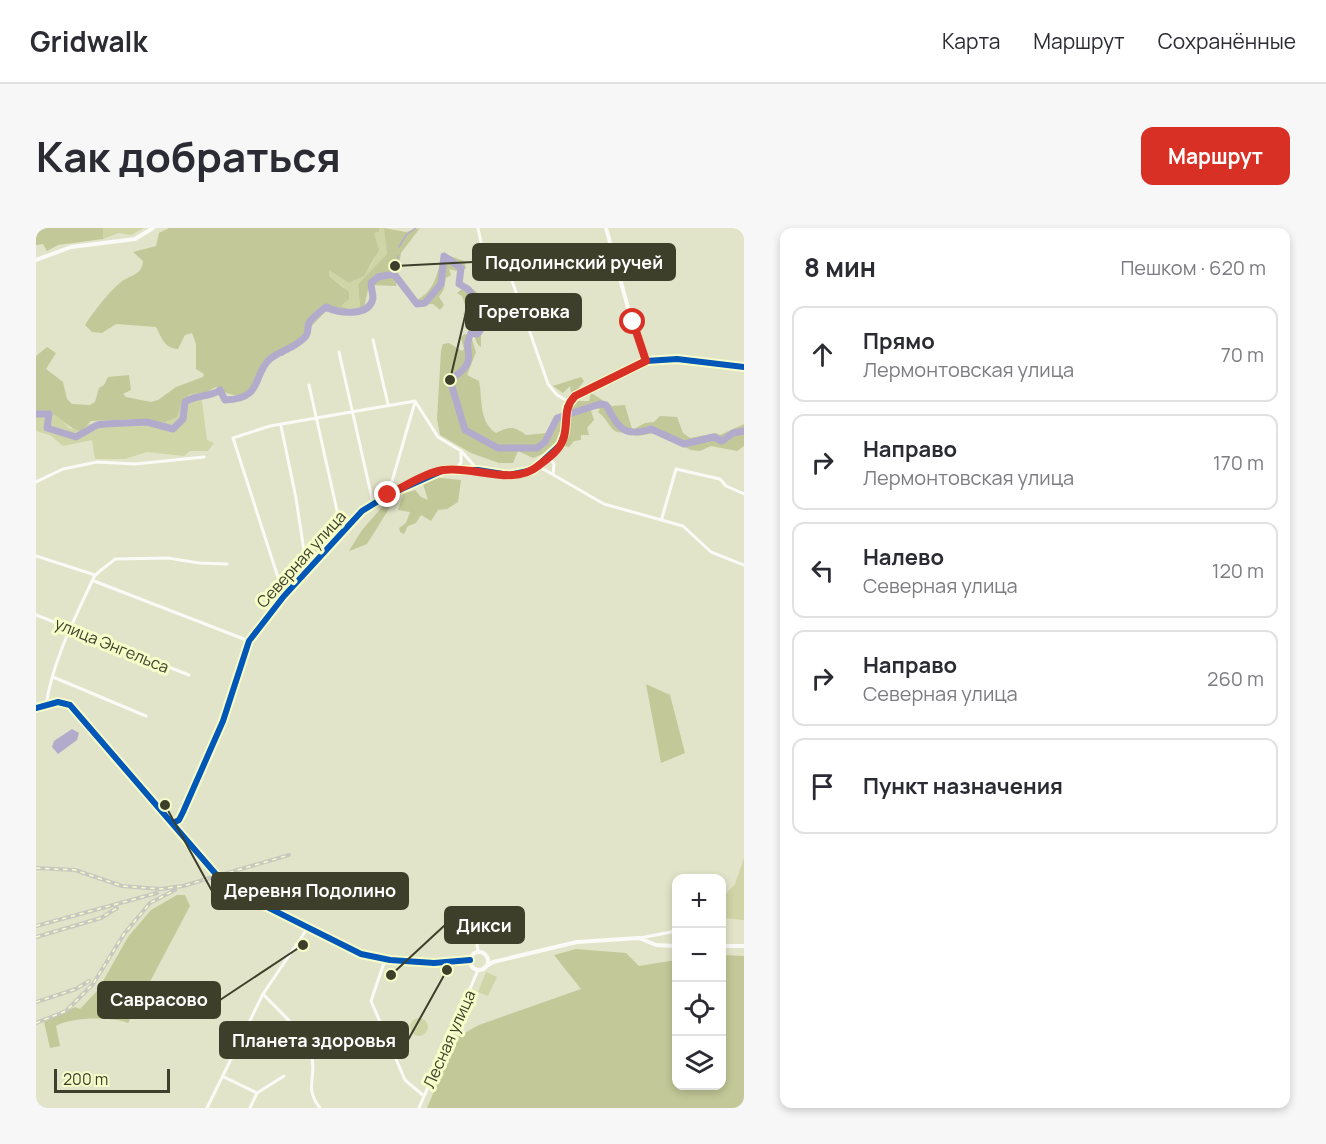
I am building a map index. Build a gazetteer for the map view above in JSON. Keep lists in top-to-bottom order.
{
  "streets": {
    "street": ["Северная улица", "улица Энгельса", "Лесная улица"]
  },
  "places": [
    "Подолинский ручей",
    "Горетовка",
    "Деревня Подолино",
    "Саврасово",
    "Планета здоровья",
    "Дикси"
  ],
  "scale_bar": "200 m",
  "page": {
    "header": "Gridwalk",
    "nav": ["Карта", "Маршрут", "Сохранённые"],
    "title": "Как добраться",
    "buttons": "Маршрут",
    "heading": ["8 мин", "Пешком · 620 m"],
    "list": [
      ["Прямо", "Лермонтовская улица", "70 m"],
      ["Направо", "Лермонтовская улица", "170 m"],
      ["Налево", "Северная улица", "120 m"],
      ["Направо", "Северная улица", "260 m"],
      "Пункт назначения"
    ],
    "map_buttons": ["+", "−"],
    "scale": "200 m"
  }
}
